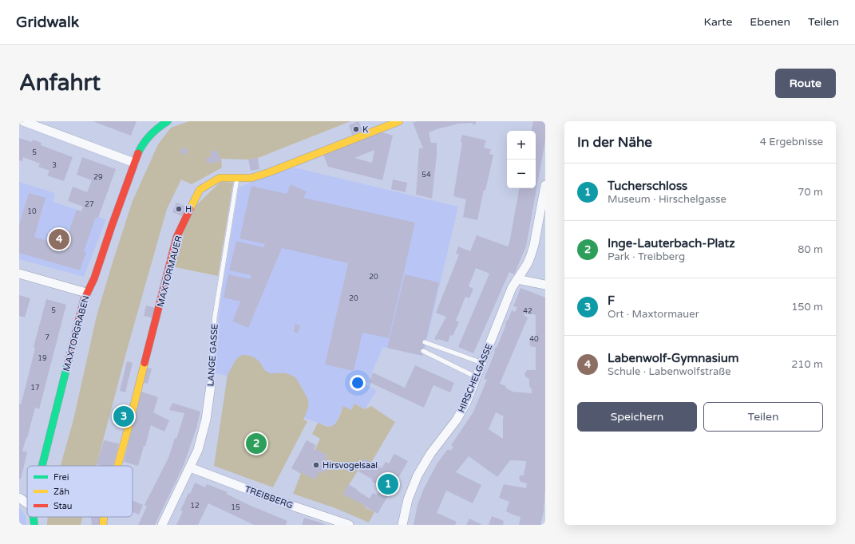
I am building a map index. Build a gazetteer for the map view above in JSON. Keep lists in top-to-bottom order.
{
  "streets": {
    "street": [
      "MAXTORMAUER",
      "MAXTORGRABEN",
      "LANGE GASSE",
      "HIRSCHELGASSE",
      "TREIBBERG"
    ]
  },
  "crossings": [
    ["MAXTORMAUER", "LANGE GASSE"],
    ["LANGE GASSE", "TREIBBERG"]
  ],
  "places": ["K", "H", "Hirsvogelsaal"],
  "house_numbers": [
    "5",
    "3",
    "54",
    "29",
    "27",
    "10",
    "20",
    "20",
    "5",
    "42",
    "7",
    "40",
    "19",
    "17",
    "12",
    "15"
  ],
  "legend": ["Frei", "Zäh", "Stau"],
  "page": {
    "header": "Gridwalk",
    "nav": ["Karte", "Ebenen", "Teilen"],
    "buttons": [
      "Route",
      ["Speichern", "Teilen"]
    ],
    "title": "Anfahrt",
    "heading": ["In der Nähe", "4 Ergebnisse"],
    "map_buttons": ["+", "−"],
    "list": [
      {
        "mark": "1",
        "name": "Tucherschloss",
        "note": "Museum · Hirschelgasse",
        "value": "70 m"
      },
      {
        "mark": "2",
        "name": "Inge-Lauterbach-Platz",
        "note": "Park · Treibberg",
        "value": "80 m"
      },
      {
        "mark": "3",
        "name": "F",
        "note": "Ort · Maxtormauer",
        "value": "150 m"
      },
      {
        "mark": "4",
        "name": "Labenwolf-Gymnasium",
        "note": "Schule · Labenwolfstraße",
        "value": "210 m"
      }
    ],
    "pins": [
      "4",
      "3",
      "2",
      "1"
    ]
  }
}
